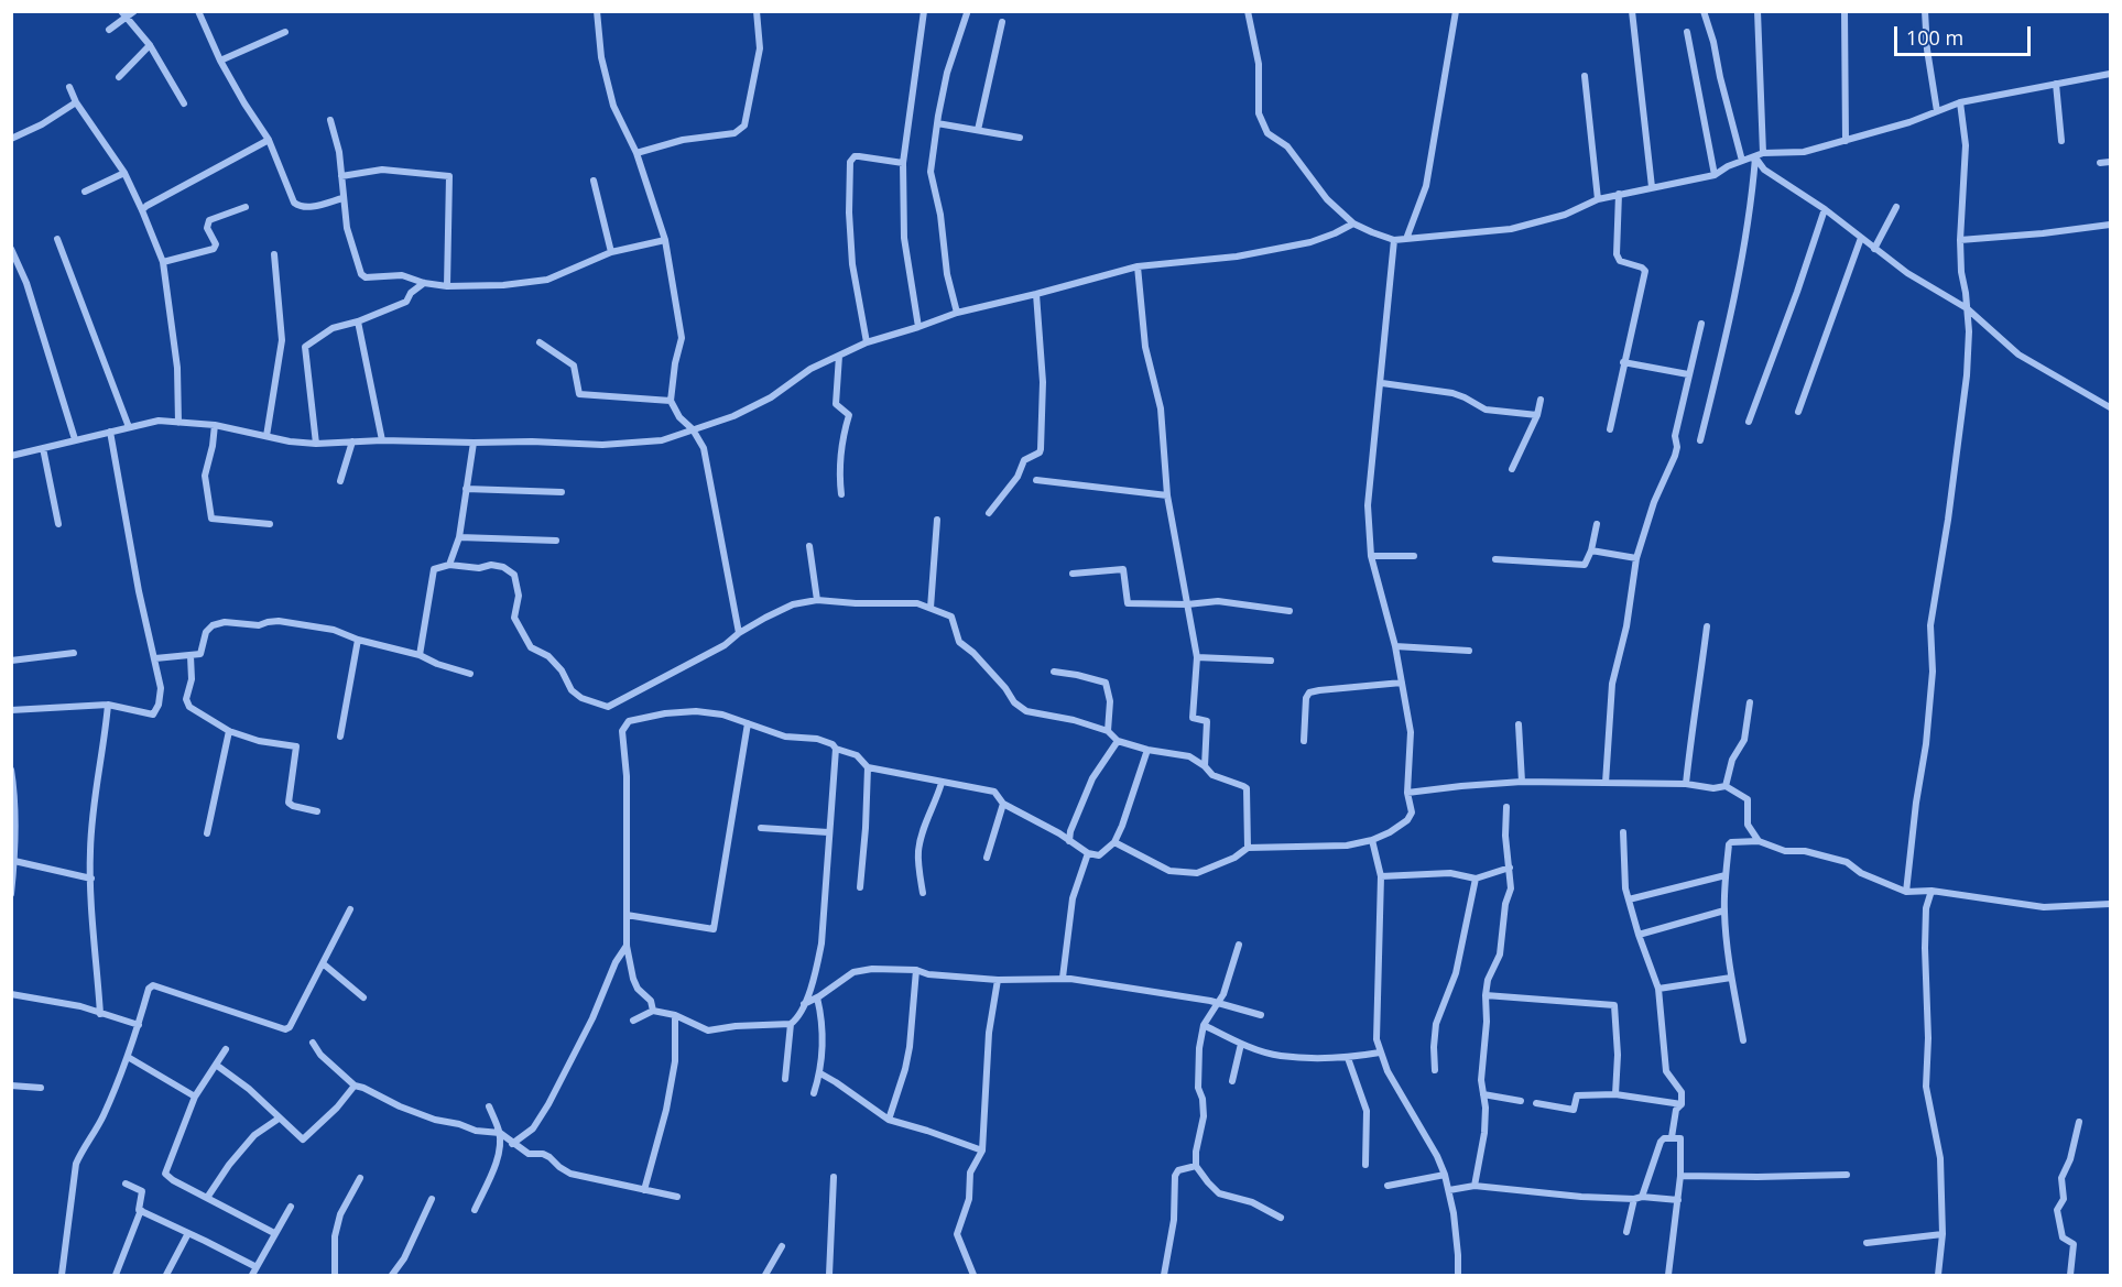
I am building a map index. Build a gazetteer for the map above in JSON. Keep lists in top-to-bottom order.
{
  "scale_bar": "100 m"
}
